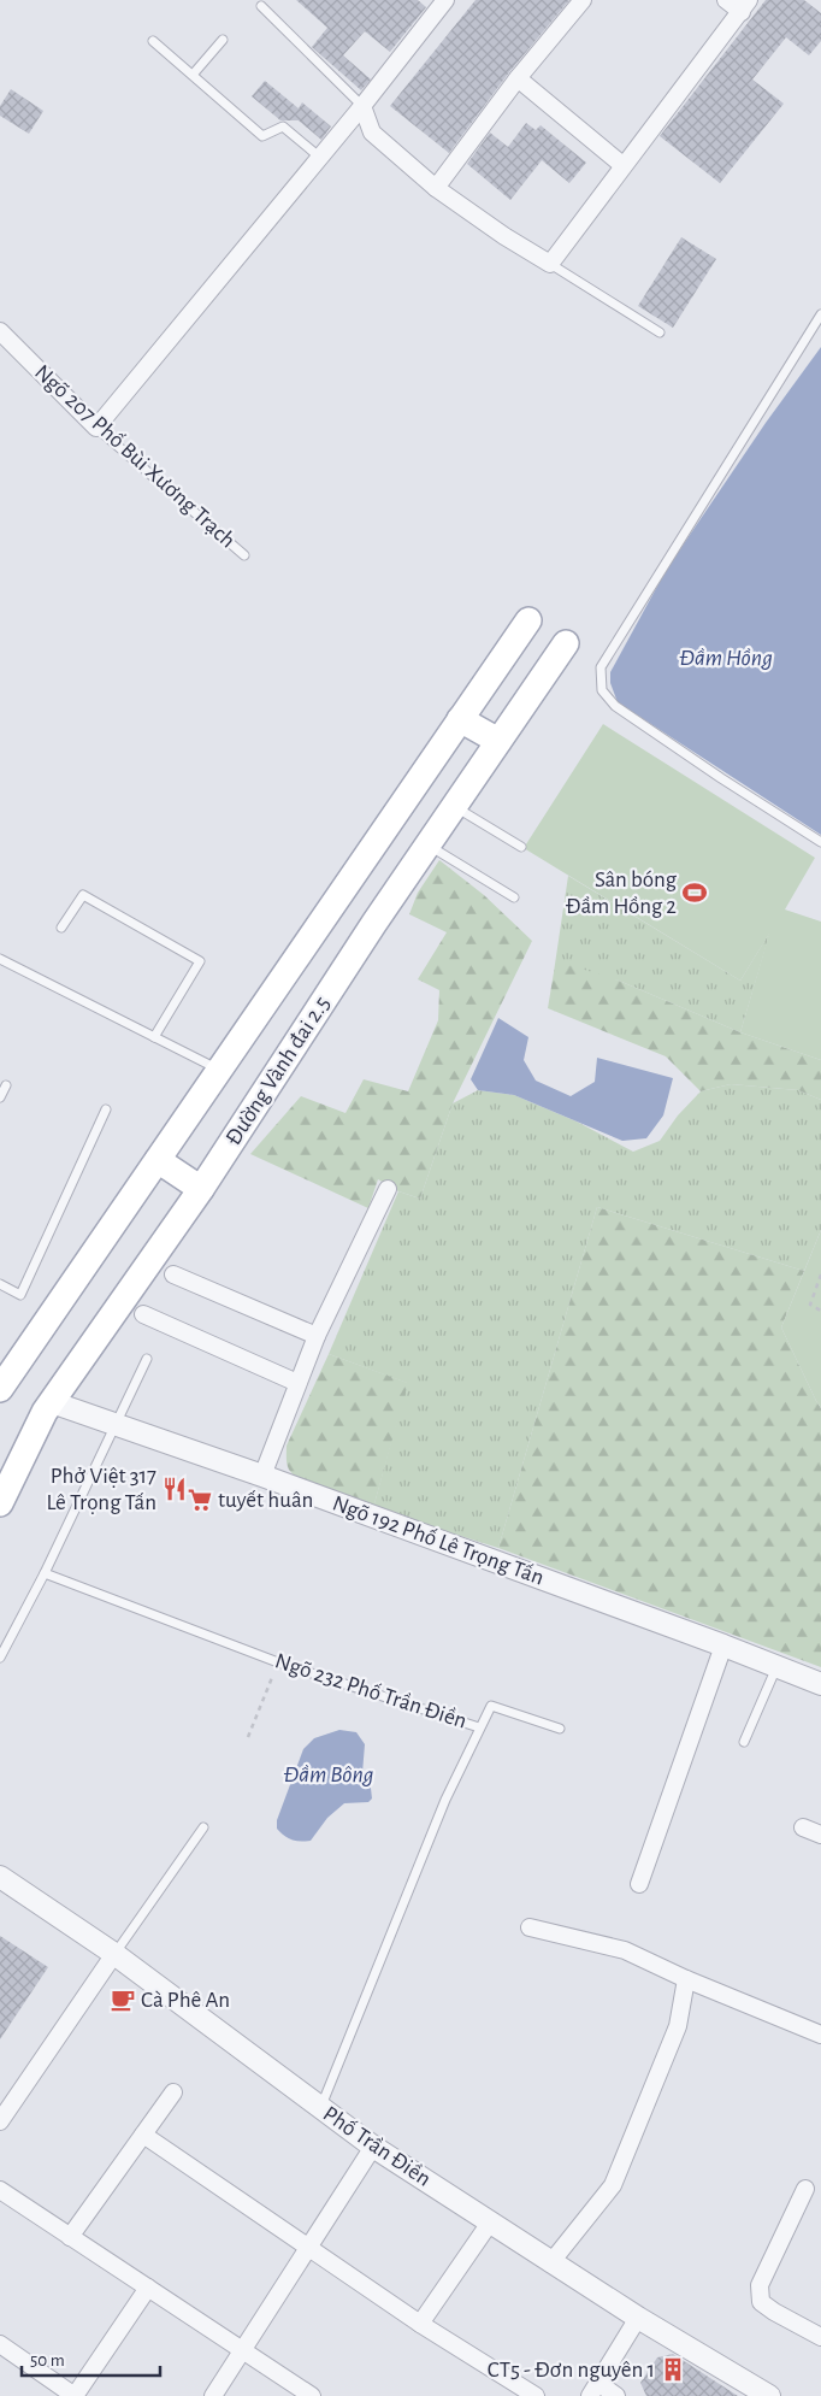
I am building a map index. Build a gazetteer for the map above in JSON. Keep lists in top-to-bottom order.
{
  "streets": {
    "main road": ["Đường Vành đai 2.5"],
    "street": ["Ngõ 207 Phố Bùi Xương Trạch", "Ngõ 192 Phố Lê Trọng Tấn", "Phố Trần Điền"],
    "lane": ["Ngõ 232 Phố Trần Điền"]
  },
  "crossings": [
    ["Đường Vành đai 2.5", "Ngõ 192 Phố Lê Trọng Tấn"],
    ["Ngõ 232 Phố Trần Điền", "Phố Trần Điền"]
  ],
  "water": ["Đầm Hồng", "Đầm Bông"],
  "places": {
    "sports": ["Sân bóng Đầm Hồng 2"],
    "restaurant": ["Phở Việt 317 Lê Trọng Tấn"],
    "supermarket": ["tuyết huân"],
    "cafe": ["Cà Phê An"],
    "building": ["CT5 - Đơn nguyên 1"]
  },
  "scale_bar": "50 m"
}
